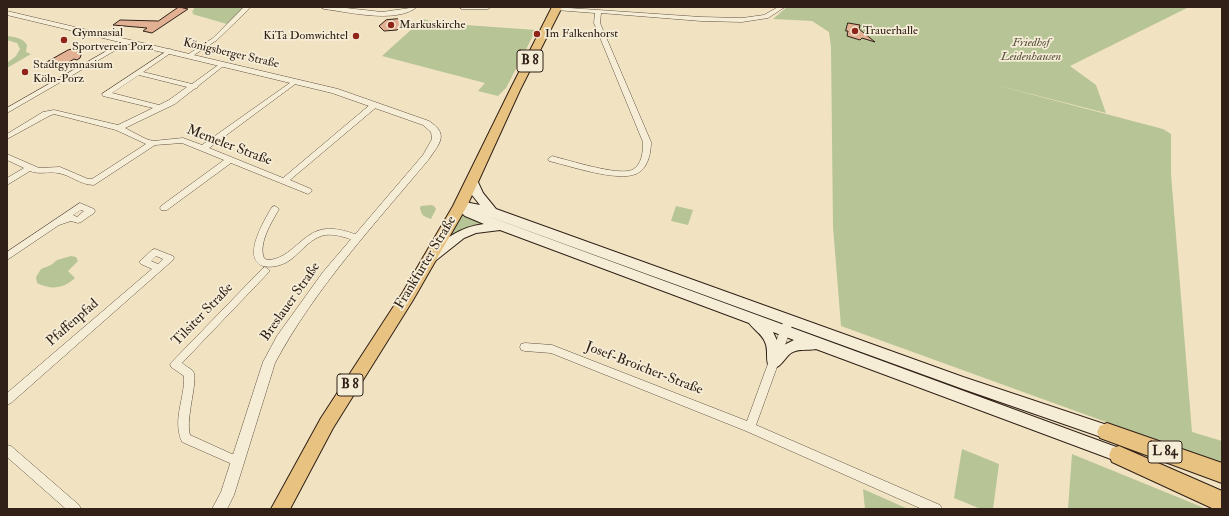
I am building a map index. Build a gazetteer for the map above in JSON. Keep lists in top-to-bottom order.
{
  "streets": {
    "highway": ["L 84"],
    "main road": ["B 8", "Frankfurter Straße"],
    "street": [
      "Königsberger Straße",
      "Memeler Straße",
      "Breslauer Straße",
      "Tilsiter Straße",
      "Pfaffenpfad",
      "Josef-Broicher-Straße"
    ]
  },
  "crossings": [
    ["Königsberger Straße", "Breslauer Straße"],
    ["Frankfurter Straße", "L 84"],
    ["Breslauer Straße", "Tilsiter Straße"]
  ],
  "parks": ["Friedhof Leidenhausen"],
  "places": [
    "Markuskirche",
    "Trauerhalle",
    "Im Falkenhorst",
    "KiTa Domwichtel",
    "Gymnasial Sportverein Porz",
    "Stadtgymnasium Köln-Porz"
  ]
}
